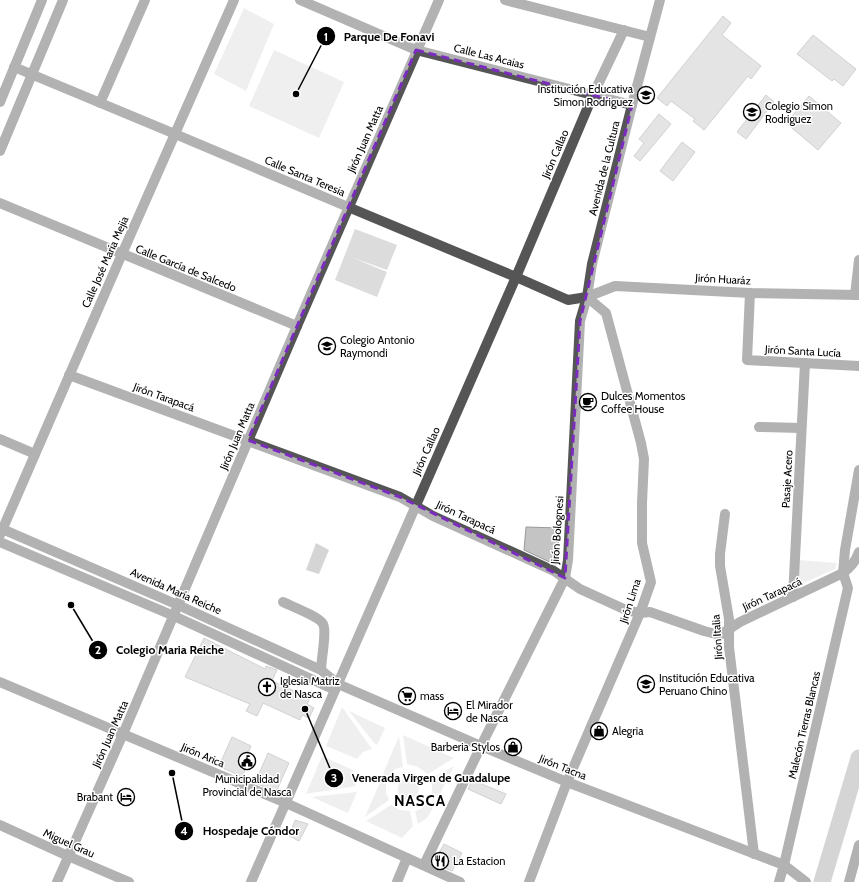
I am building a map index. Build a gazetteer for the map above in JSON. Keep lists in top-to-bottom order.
{
  "streets": {
    "street": [
      "Calle Las Acaias",
      "Jirón Juan Matta",
      "Jirón Callao",
      "Avenida de la Cultura",
      "Calle Santa Teresia",
      "Calle José María Mejia",
      "Calle García de Salcedo",
      "Jirón Huaráz",
      "Jirón Santa Lucía",
      "Jirón Tarapacá",
      "Pasaje Acero",
      "Jirón Bolognesi",
      "Avenida María Reiche",
      "Jirón Lima",
      "Jirón Italia",
      "Malecón Tierras Blancas",
      "Jirón Arica",
      "Jirón Tacna",
      "Miguel Grau"
    ]
  },
  "crossings": [
    ["Calle Las Acaias", "Jirón Juan Matta"],
    ["Calle Las Acaias", "Jirón Callao"],
    ["Calle Las Acaias", "Avenida de la Cultura"],
    ["Jirón Juan Matta", "Calle Santa Teresia"],
    ["Jirón Juan Matta", "Calle García de Salcedo"],
    ["Jirón Juan Matta", "Jirón Tarapacá"],
    ["Jirón Juan Matta", "Avenida María Reiche"],
    ["Jirón Juan Matta", "Jirón Arica"],
    ["Jirón Juan Matta", "Miguel Grau"],
    ["Jirón Callao", "Calle Santa Teresia"],
    ["Jirón Callao", "Jirón Tarapacá"],
    ["Jirón Callao", "Avenida María Reiche"],
    ["Jirón Callao", "Jirón Arica"],
    ["Jirón Callao", "Jirón Tacna"],
    ["Avenida de la Cultura", "Calle Santa Teresia"],
    ["Avenida de la Cultura", "Jirón Huaráz"],
    ["Avenida de la Cultura", "Jirón Bolognesi"],
    ["Avenida de la Cultura", "Jirón Lima"],
    ["Calle Santa Teresia", "Calle José María Mejia"],
    ["Calle Santa Teresia", "Jirón Huaráz"],
    ["Calle Santa Teresia", "Jirón Bolognesi"],
    ["Calle Santa Teresia", "Jirón Lima"],
    ["Calle José María Mejia", "Calle García de Salcedo"],
    ["Calle José María Mejia", "Jirón Tarapacá"],
    ["Calle José María Mejia", "Avenida María Reiche"],
    ["Jirón Huaráz", "Jirón Santa Lucía"],
    ["Jirón Huaráz", "Jirón Bolognesi"],
    ["Jirón Huaráz", "Jirón Lima"],
    ["Jirón Santa Lucía", "Pasaje Acero"],
    ["Jirón Tarapacá", "Pasaje Acero"],
    ["Jirón Tarapacá", "Jirón Bolognesi"],
    ["Jirón Tarapacá", "Jirón Lima"],
    ["Jirón Tarapacá", "Jirón Italia"],
    ["Jirón Tarapacá", "Malecón Tierras Blancas"],
    ["Jirón Bolognesi", "Jirón Lima"],
    ["Jirón Bolognesi", "Jirón Arica"],
    ["Jirón Bolognesi", "Jirón Tacna"],
    ["Avenida María Reiche", "Jirón Tacna"],
    ["Jirón Lima", "Jirón Tacna"],
    ["Jirón Italia", "Jirón Tacna"],
    ["Malecón Tierras Blancas", "Jirón Tacna"]
  ],
  "districts": ["NASCA"],
  "places": {
    "other": [
      "Parque De Fonavi",
      "Colegio Maria Reiche",
      "Venerada Virgen de Guadalupe",
      "Hospedaje Cóndor"
    ],
    "school or university": [
      "Institución Educativa Simon Rodriguez",
      "Colegio Simon Rodriguez",
      "Colegio Antonio Raymondi",
      "Institución Educativa Peruano Chino"
    ],
    "cafe": ["Dulces Momentos Coffee House"],
    "church": ["Iglesia Matriz de Nasca"],
    "supermarket": ["mass"],
    "hotel": ["El Mirador de Nasca", "Brabant"],
    "shop": ["Alegria", "Barberia Stylos"],
    "public building": ["Municipalidad Provincial de Nasca"],
    "restaurant": ["La Estacion"]
  }
}
